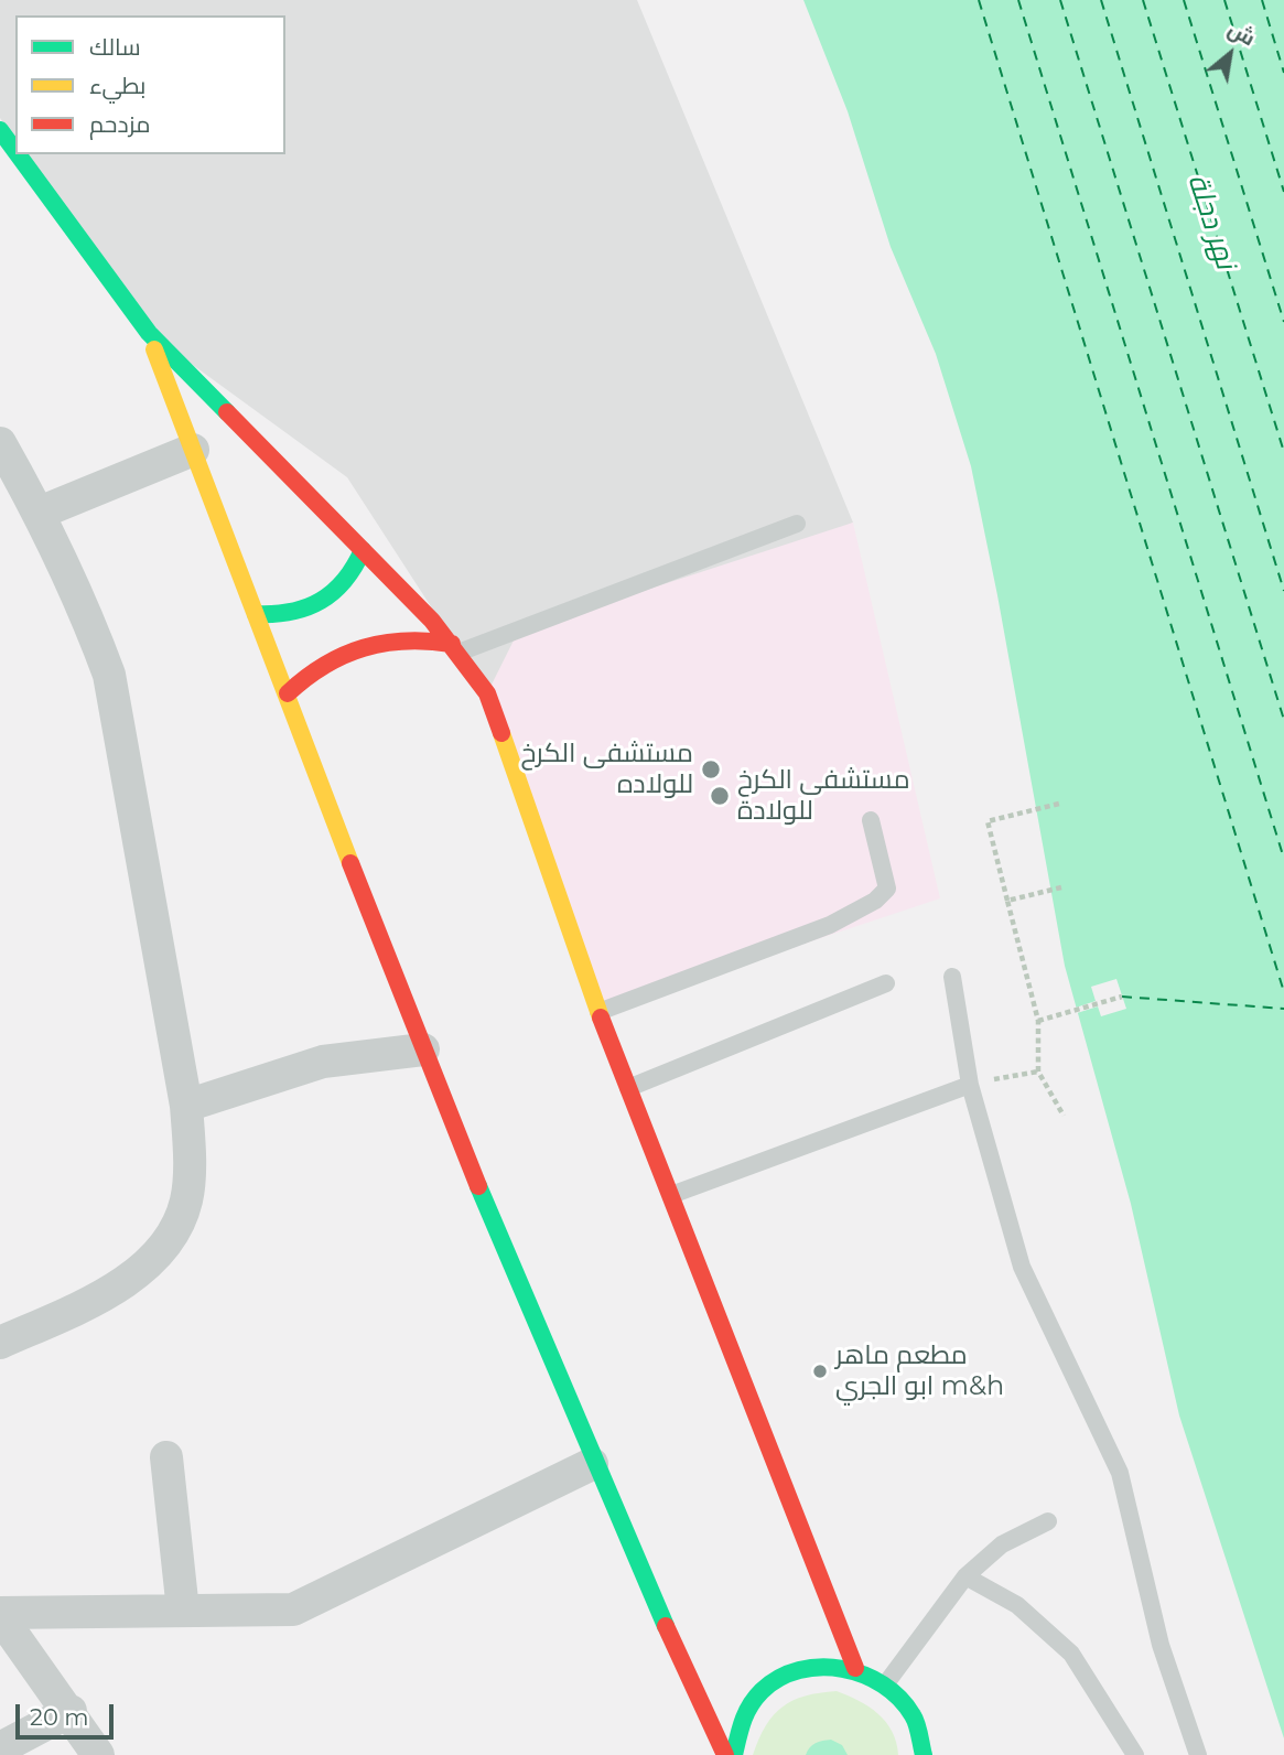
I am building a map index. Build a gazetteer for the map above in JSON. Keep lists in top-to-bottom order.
{
  "water": ["نهر دجلة"],
  "places": ["مستشفى الكرخ للولاده", "مستشفى الكرخ للولادة", "مطعم ماهر ابو الجري m&h"],
  "legend": ["سالك", "بطيء", "مزدحم"],
  "scale_bar": "20 m",
  "north": "top right"
}
